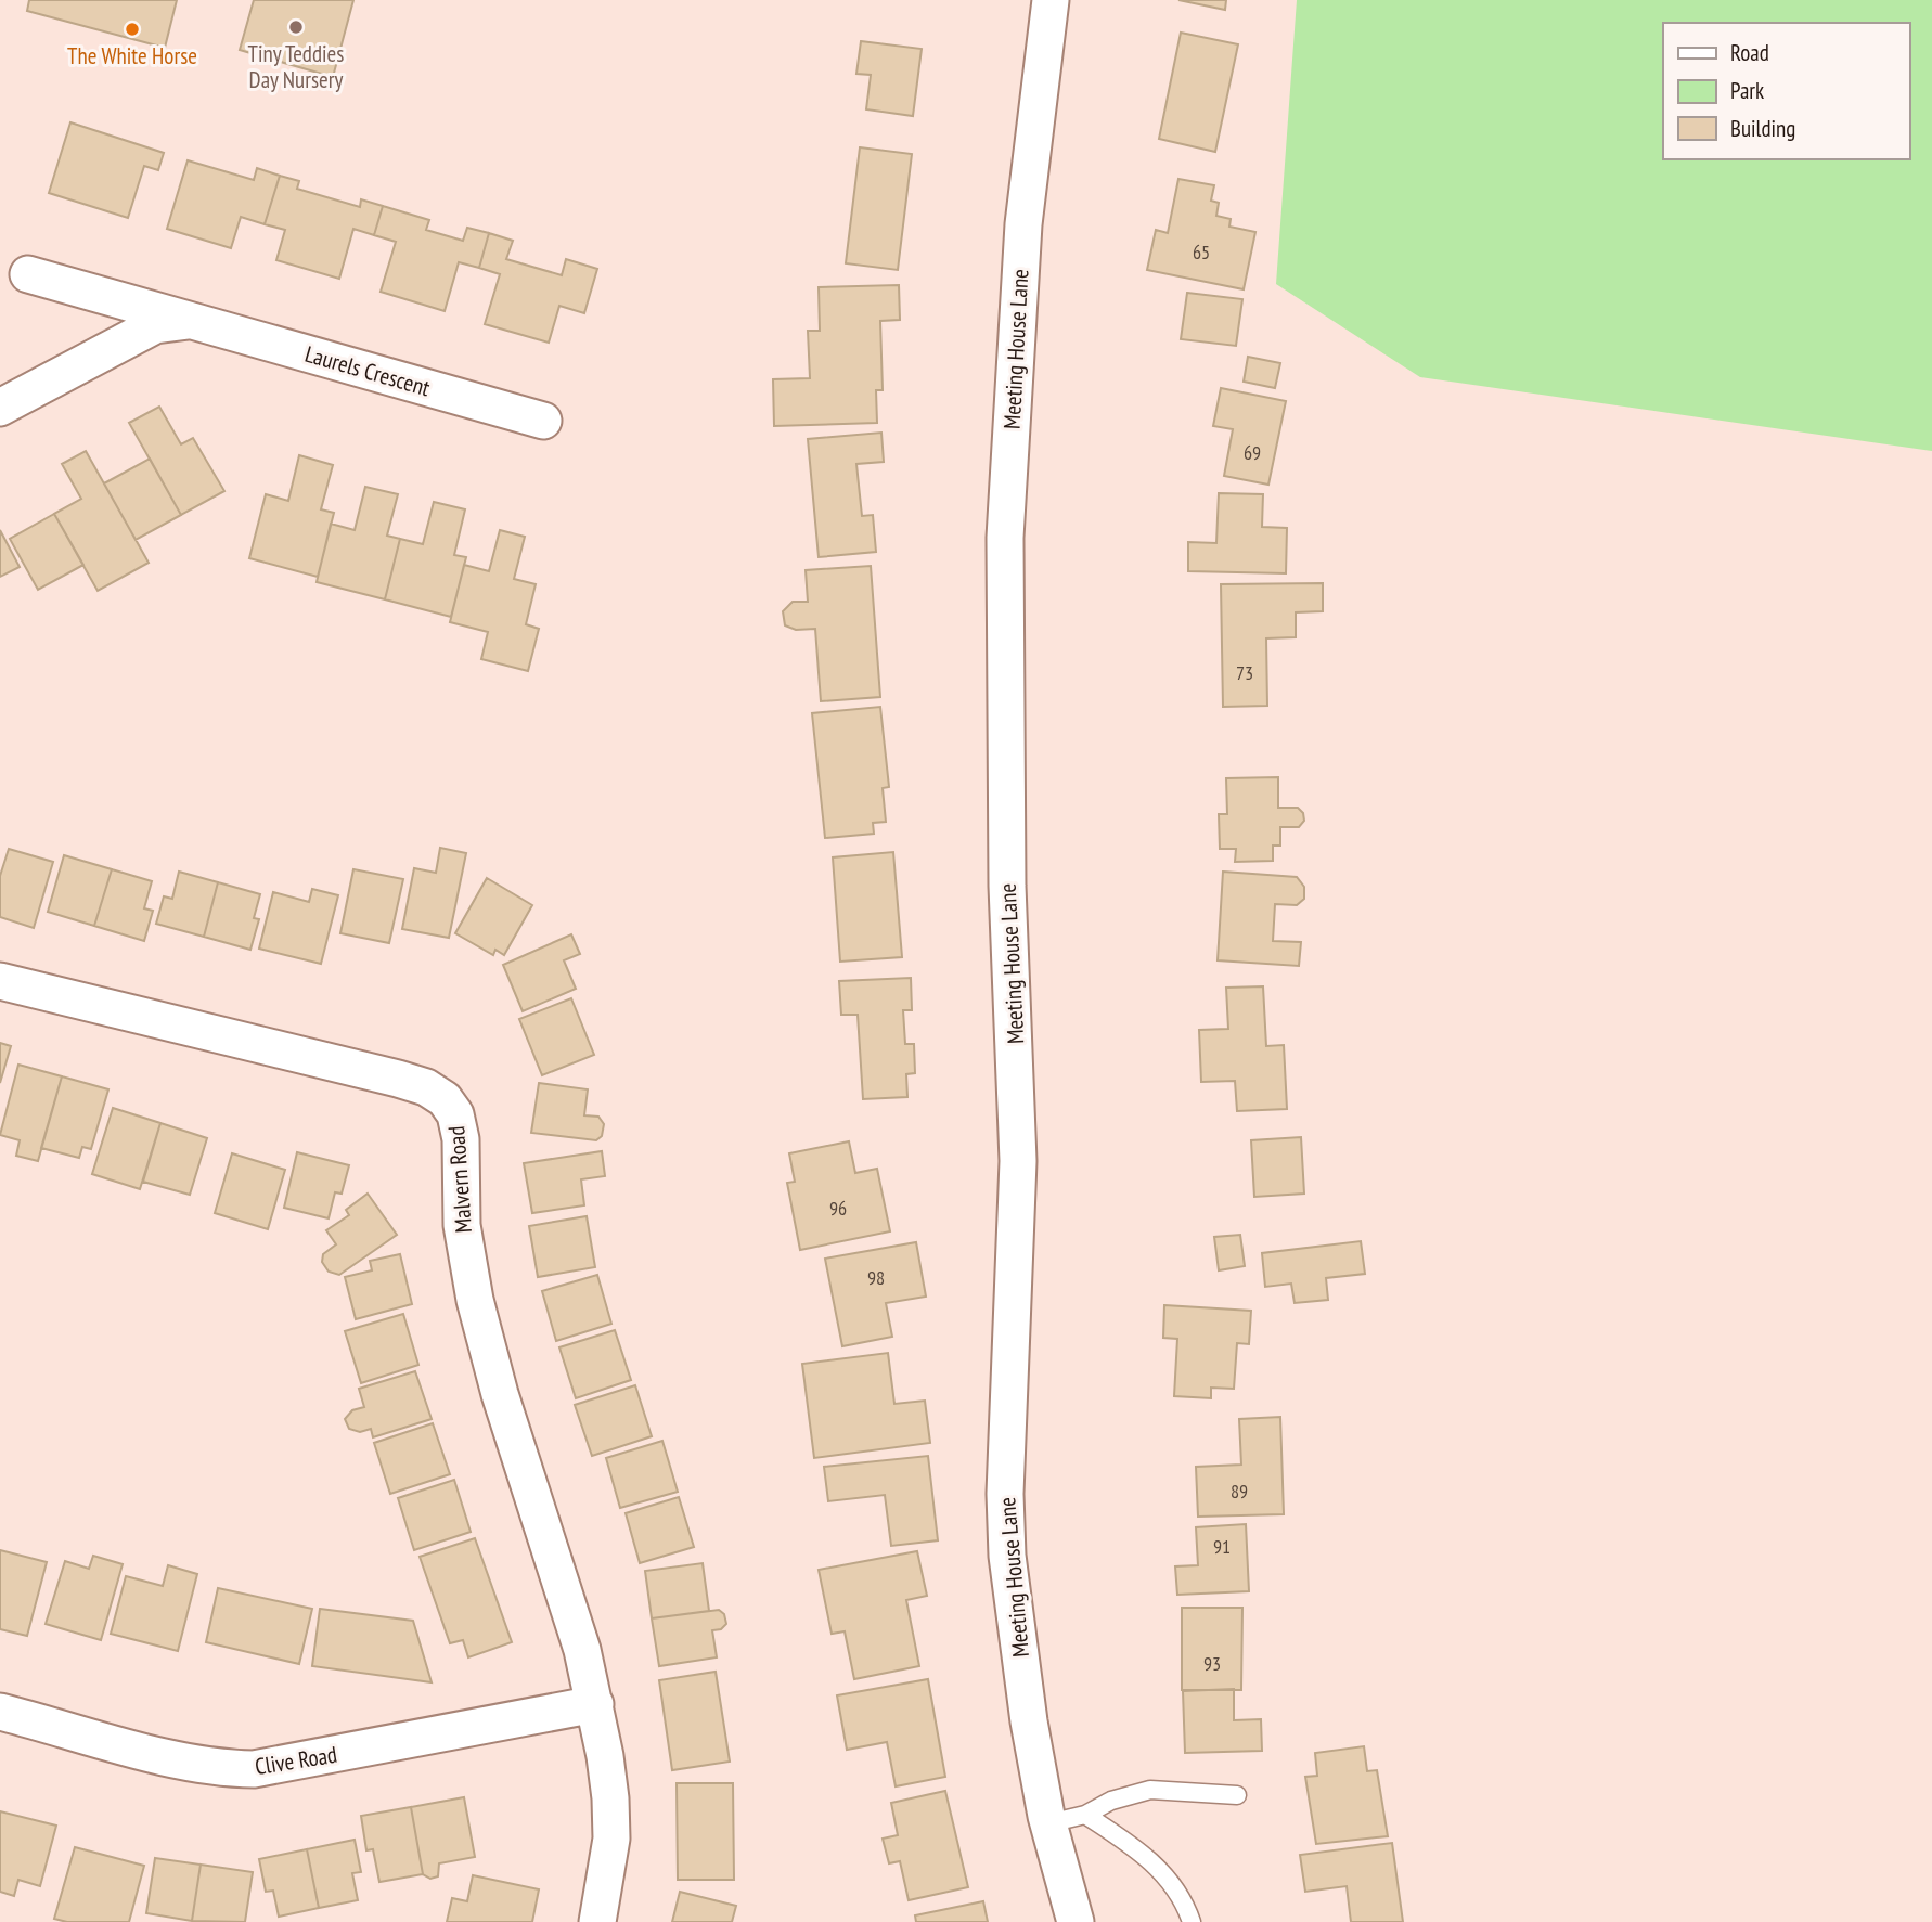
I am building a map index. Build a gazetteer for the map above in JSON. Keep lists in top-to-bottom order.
{
  "streets": {
    "street": [
      "Meeting House Lane",
      "Laurels Crescent",
      "Malvern Road",
      "Clive Road"
    ]
  },
  "crossings": [
    ["Malvern Road", "Clive Road"]
  ],
  "places": ["Tiny Teddies Day Nursery", "The White Horse"],
  "house_numbers": [
    "65",
    "69",
    "73",
    "96",
    "98",
    "89",
    "91",
    "93"
  ],
  "legend": ["Road", "Park", "Building"]
}
